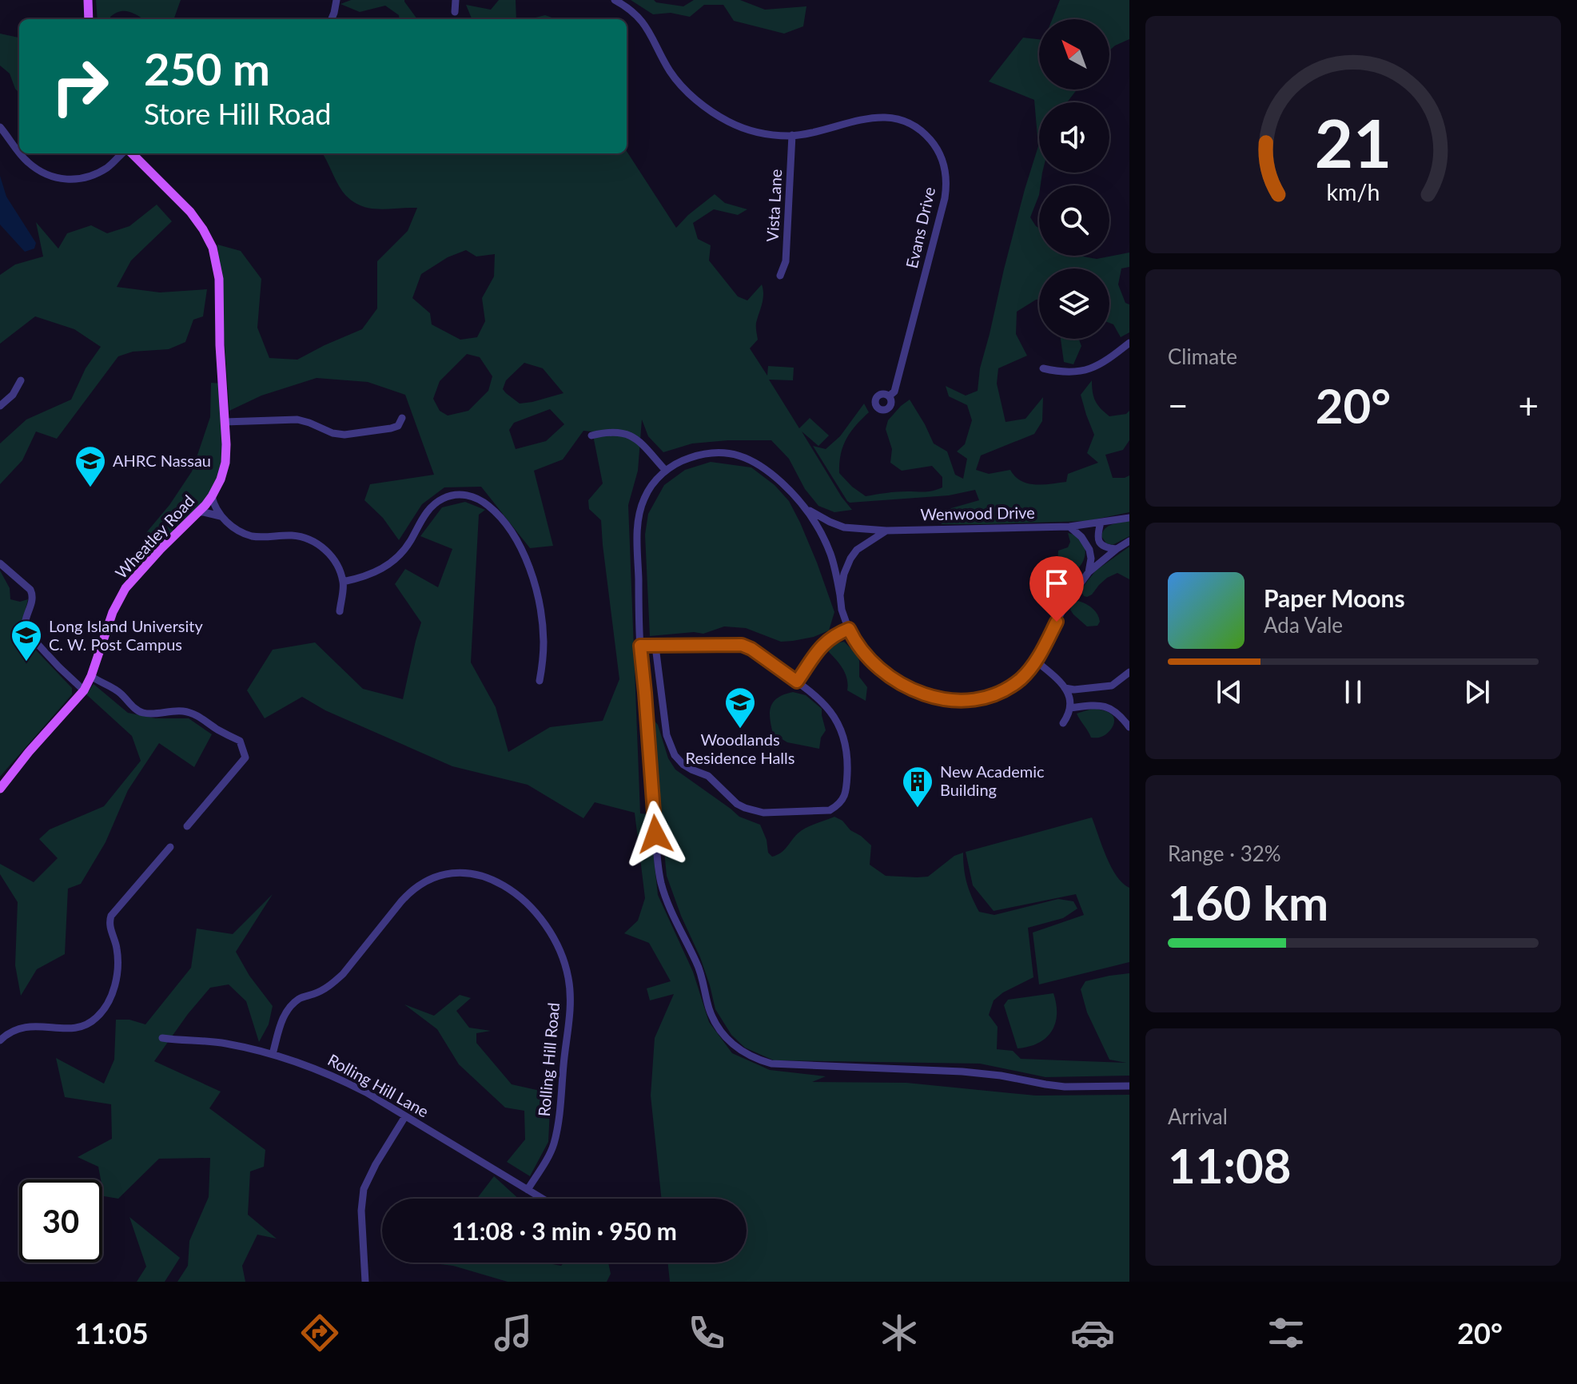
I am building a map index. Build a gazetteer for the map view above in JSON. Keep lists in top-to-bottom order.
{
  "streets": {
    "main road": ["Wheatley Road"],
    "street": [
      "Vista Lane",
      "Evans Drive",
      "Wenwood Drive",
      "Rolling Hill Road",
      "Rolling Hill Lane"
    ]
  },
  "crossings": [
    ["Vista Lane", "Evans Drive"],
    ["Rolling Hill Road", "Rolling Hill Lane"]
  ],
  "places": {
    "school or university": ["AHRC Nassau", "Long Island University C. W. Post Campus", "Woodlands Residence Halls"],
    "building": ["New Academic Building"]
  },
  "north": "top left",
  "page": {
    "turn": ["250 m", "Store Hill Road"],
    "tile": [
      "Climate",
      ["Range · 32%", "160 km"],
      ["Arrival", "11:08"]
    ],
    "heat": ["−", "20°", "+"],
    "song": ["Paper Moons", "Ada Vale"],
    "limit": "30",
    "trip": "11:08 · 3 min · 950 m",
    "tabs": ["11:05", "20°"],
    "gauge": ["21", "km/h"]
  }
}
